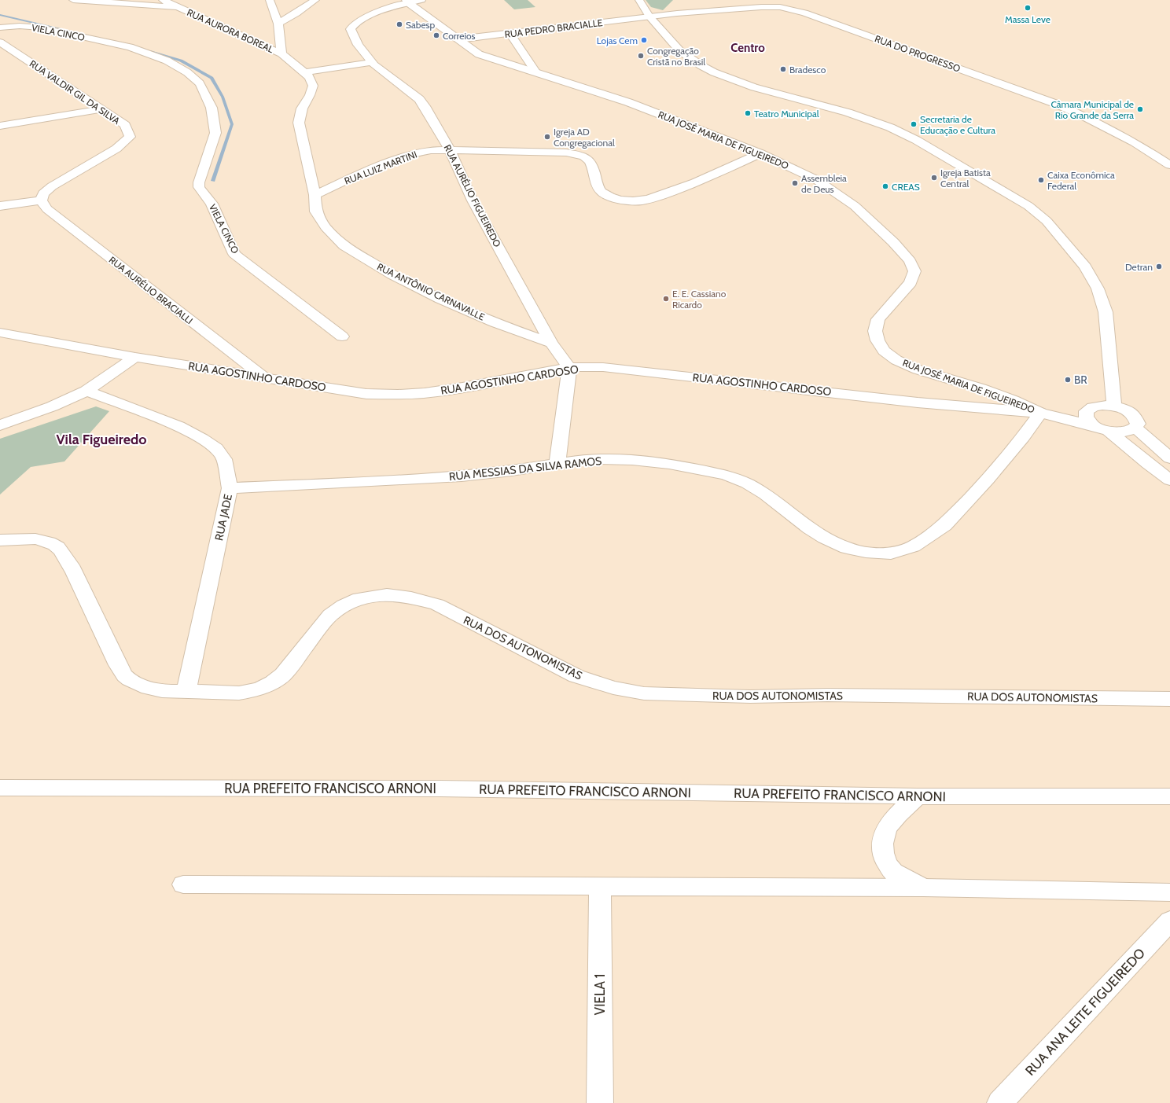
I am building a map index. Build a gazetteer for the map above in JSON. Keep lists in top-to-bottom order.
{
  "streets": {
    "street": [
      "RUA PEDRO BRACIALLE",
      "RUA AURORA BOREAL",
      "VIELA CINCO",
      "RUA DO PROGRESSO",
      "RUA VALDIR GIL DA SILVA",
      "RUA JOSÉ MARIA DE FIGUEIREDO",
      "RUA LUIZ MARTINI",
      "RUA AURÉLIO FIGUEIREDO",
      "RUA AURÉLIO BRACIALLI",
      "RUA ANTÔNIO CARNAVALLE",
      "RUA AGOSTINHO CARDOSO",
      "RUA MESSIAS DA SILVA RAMOS",
      "RUA JADE",
      "RUA DOS AUTONOMISTAS",
      "RUA PREFEITO FRANCISCO ARNONI",
      "VIELA 1",
      "RUA ANA LEITE FIGUEIREDO"
    ]
  },
  "crossings": [
    ["RUA PEDRO BRACIALLE", "RUA DO PROGRESSO"],
    ["RUA PEDRO BRACIALLE", "RUA JOSÉ MARIA DE FIGUEIREDO"],
    ["RUA AURORA BOREAL", "RUA ANTÔNIO CARNAVALLE"],
    ["RUA VALDIR GIL DA SILVA", "RUA AURÉLIO BRACIALLI"],
    ["RUA JOSÉ MARIA DE FIGUEIREDO", "RUA LUIZ MARTINI"],
    ["RUA JOSÉ MARIA DE FIGUEIREDO", "RUA AURÉLIO FIGUEIREDO"],
    ["RUA JOSÉ MARIA DE FIGUEIREDO", "RUA AGOSTINHO CARDOSO"],
    ["RUA JOSÉ MARIA DE FIGUEIREDO", "RUA MESSIAS DA SILVA RAMOS"],
    ["RUA LUIZ MARTINI", "RUA AURÉLIO FIGUEIREDO"],
    ["RUA LUIZ MARTINI", "RUA ANTÔNIO CARNAVALLE"],
    ["RUA AURÉLIO FIGUEIREDO", "RUA ANTÔNIO CARNAVALLE"],
    ["RUA AURÉLIO FIGUEIREDO", "RUA AGOSTINHO CARDOSO"],
    ["RUA AURÉLIO BRACIALLI", "RUA AGOSTINHO CARDOSO"],
    ["RUA AGOSTINHO CARDOSO", "RUA MESSIAS DA SILVA RAMOS"],
    ["RUA MESSIAS DA SILVA RAMOS", "RUA JADE"],
    ["RUA JADE", "RUA DOS AUTONOMISTAS"]
  ],
  "districts": ["Centro", "Vila Figueiredo"],
  "places": [
    "Massa Leve",
    "Sabesp",
    "Correios",
    "Lojas Cem",
    "Congregação Cristã no Brasil",
    "Bradesco",
    "Câmara Municipal de Rio Grande da Serra",
    "Teatro Municipal",
    "Secretaria de Educação e Cultura",
    "Igreja AD Congregacional",
    "Igreja Batista Central",
    "Caixa Econômica Federal",
    "Assembleia de Deus",
    "CREAS",
    "Detran",
    "E. E. Cassiano Ricardo",
    "BR"
  ]
}
